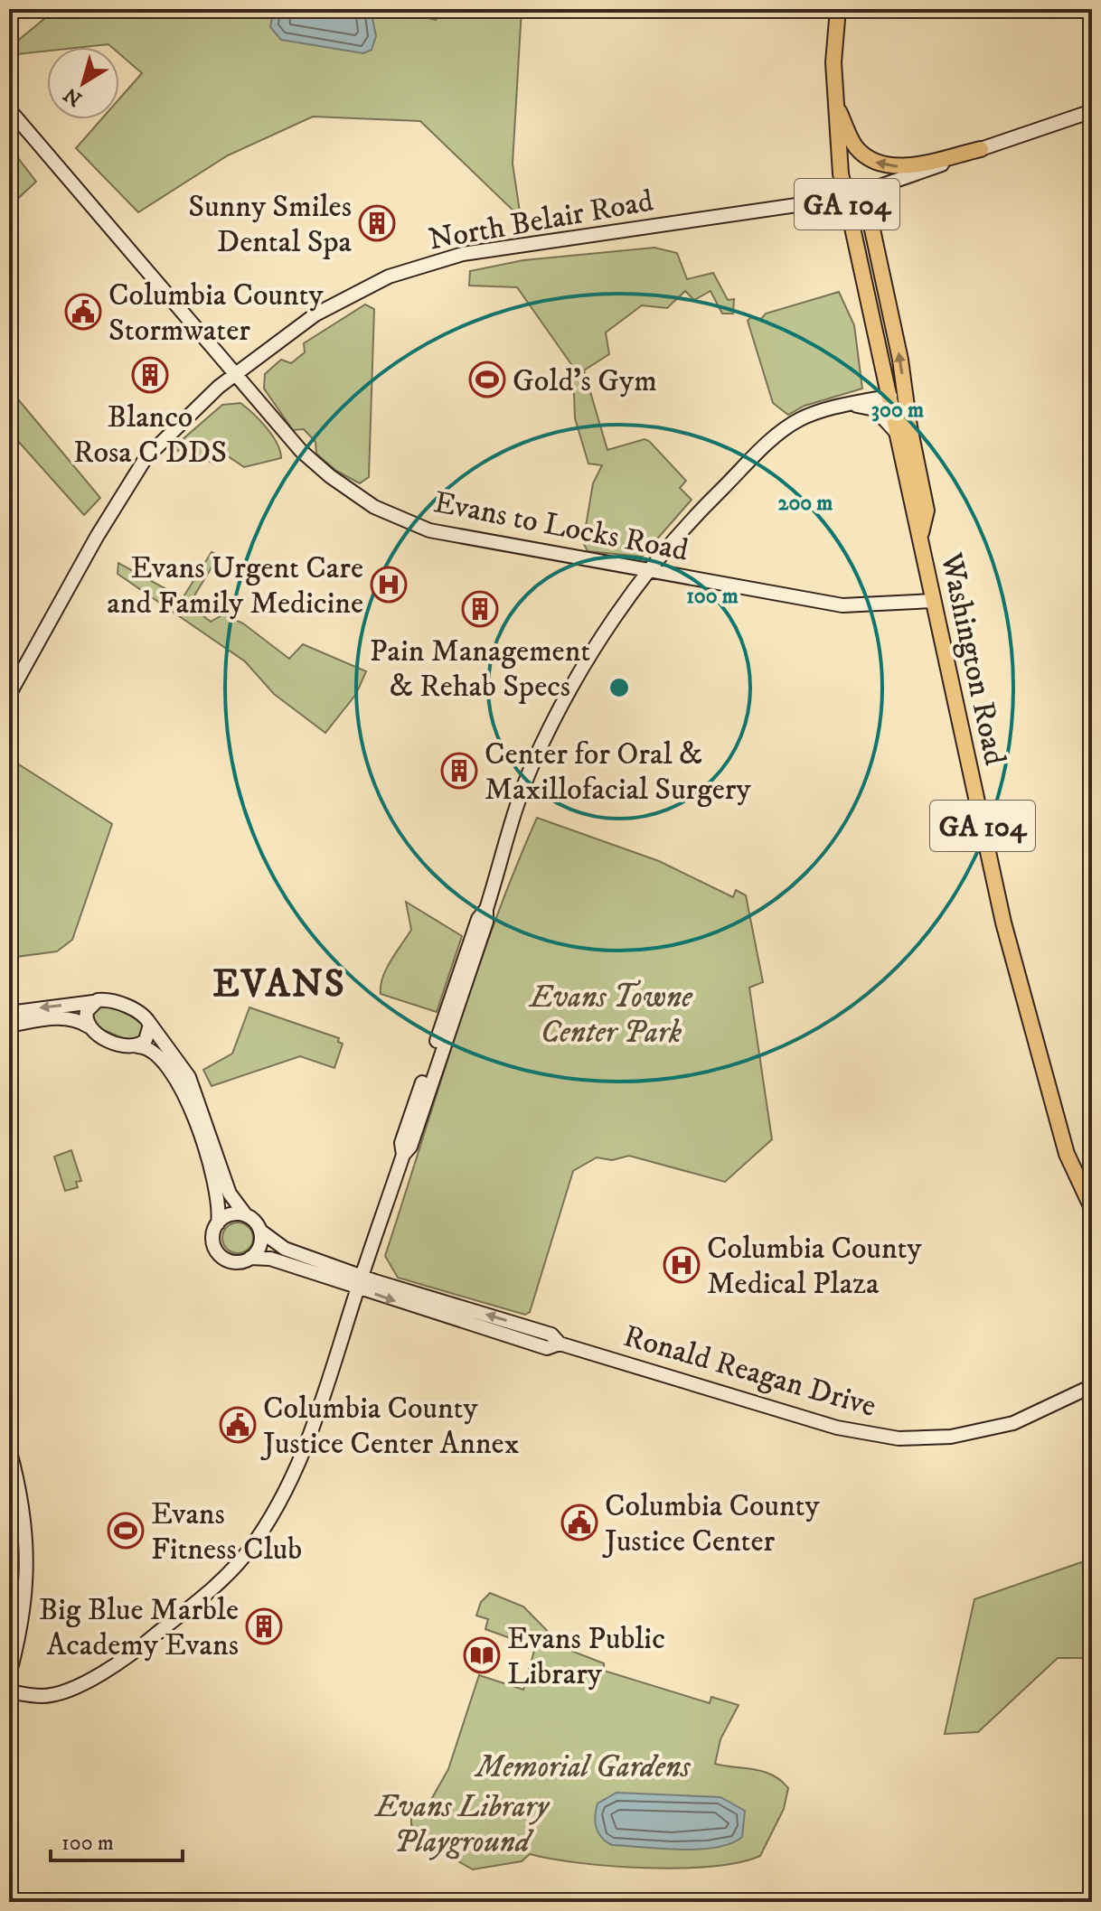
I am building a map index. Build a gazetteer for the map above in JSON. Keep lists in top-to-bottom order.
{
  "streets": {
    "main road": ["GA 104", "Washington Road"],
    "street": ["North Belair Road", "Evans to Locks Road", "Ronald Reagan Drive"]
  },
  "crossings": [
    ["North Belair Road", "Evans to Locks Road"],
    ["North Belair Road", "Washington Road"],
    ["Evans to Locks Road", "Washington Road"]
  ],
  "districts": ["EVANS"],
  "parks": ["Evans Towne Center Park", "Memorial Gardens", "Evans Library Playground"],
  "places": {
    "building": [
      "Sunny Smiles Dental Spa",
      "Blanco Rosa C DDS",
      "Pain Management & Rehab Specs",
      "Center for Oral & Maxillofacial Surgery",
      "Big Blue Marble Academy Evans"
    ],
    "public building": ["Columbia County Stormwater", "Columbia County Justice Center Annex", "Columbia County Justice Center"],
    "sports": ["Gold's Gym", "Evans Fitness Club"],
    "hospital": ["Evans Urgent Care and Family Medicine", "Columbia County Medical Plaza"],
    "library": ["Evans Public Library"]
  },
  "scale_bar": "100 m",
  "north": "bottom left",
  "rings": ["300 m", "200 m", "100 m"]
}
